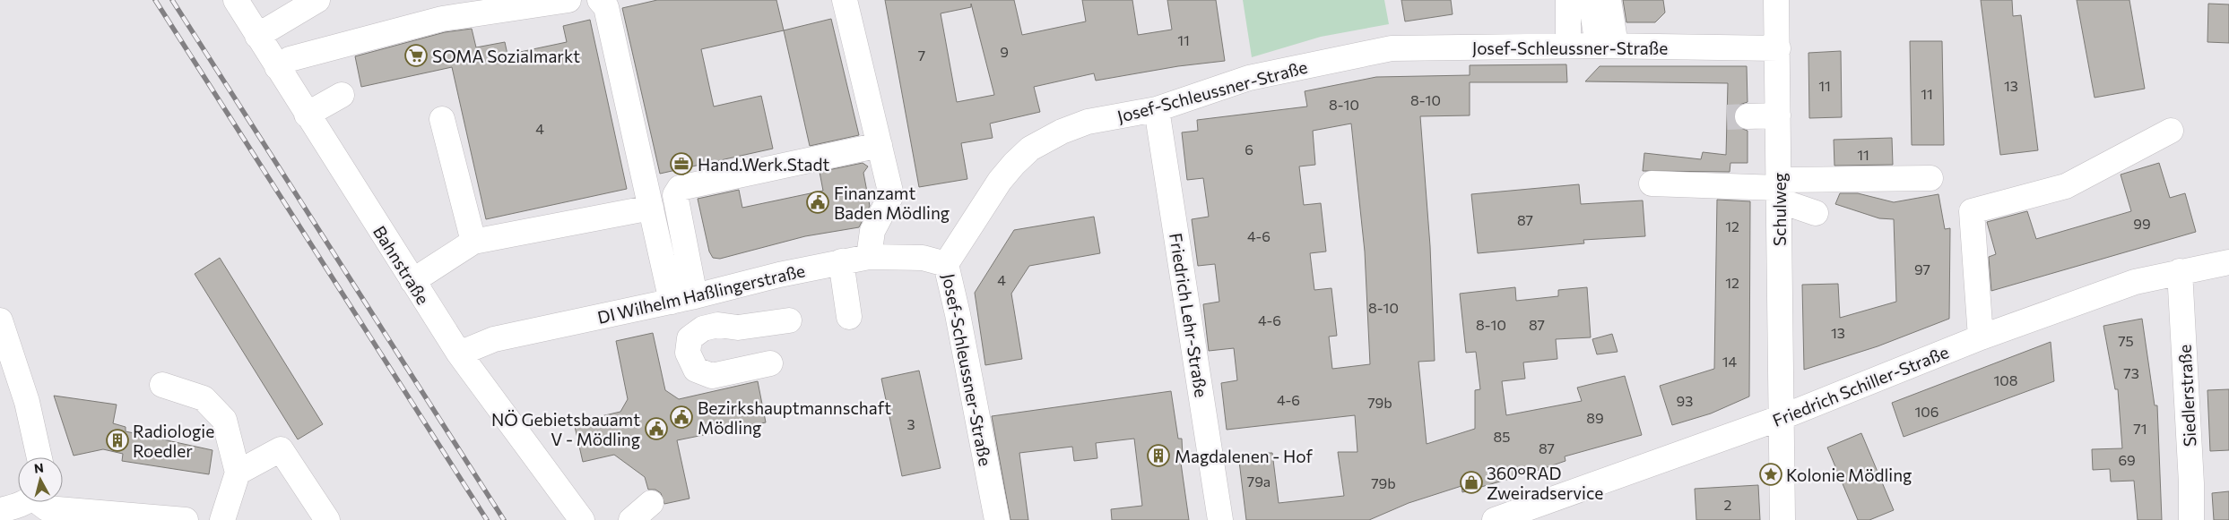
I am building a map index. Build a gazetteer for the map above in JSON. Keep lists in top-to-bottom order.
{
  "streets": {
    "street": [
      "Josef-Schleussner-Straße",
      "Schulweg",
      "Bahnstraße",
      "DI Wilhelm Haßlingerstraße",
      "Friedrich Lehr-Straße",
      "Friedrich Schiller-Straße",
      "Siedlerstraße"
    ]
  },
  "crossings": [
    ["Josef-Schleussner-Straße", "Schulweg"],
    ["Josef-Schleussner-Straße", "DI Wilhelm Haßlingerstraße"],
    ["Josef-Schleussner-Straße", "Friedrich Lehr-Straße"],
    ["Schulweg", "Friedrich Schiller-Straße"],
    ["Bahnstraße", "DI Wilhelm Haßlingerstraße"],
    ["Friedrich Schiller-Straße", "Siedlerstraße"]
  ],
  "places": {
    "supermarket": ["SOMA Sozialmarkt"],
    "office": ["Hand.Werk.Stadt"],
    "public building": ["Finanzamt Baden Mödling", "Bezirkshauptmannschaft Mödling", "NÖ Gebietsbauamt V - Mödling"],
    "building": ["Radiologie Roedler", "Magdalenen - Hof"],
    "place": ["Kolonie Mödling"],
    "shop": ["360°RAD Zweiradservice"]
  },
  "house_numbers": [
    "11",
    "9",
    "7",
    "11",
    "13",
    "11",
    "8-10",
    "8-10",
    "4",
    "6",
    "11",
    "87",
    "99",
    "12",
    "4-6",
    "97",
    "4",
    "12",
    "8-10",
    "4-6",
    "8-10",
    "87",
    "13",
    "75",
    "14",
    "73",
    "108",
    "4-6",
    "93",
    "79b",
    "106",
    "89",
    "3",
    "71",
    "85",
    "87",
    "69",
    "79a",
    "79b",
    "2"
  ],
  "north": "top"
}
